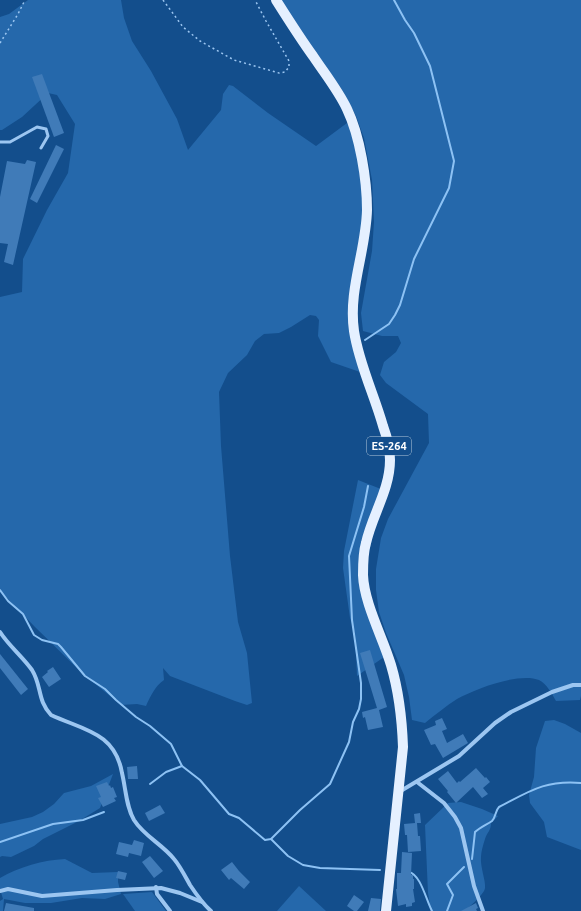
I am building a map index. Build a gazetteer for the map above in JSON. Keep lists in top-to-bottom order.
{
  "streets": {
    "main road": ["ES-264"]
  }
}
